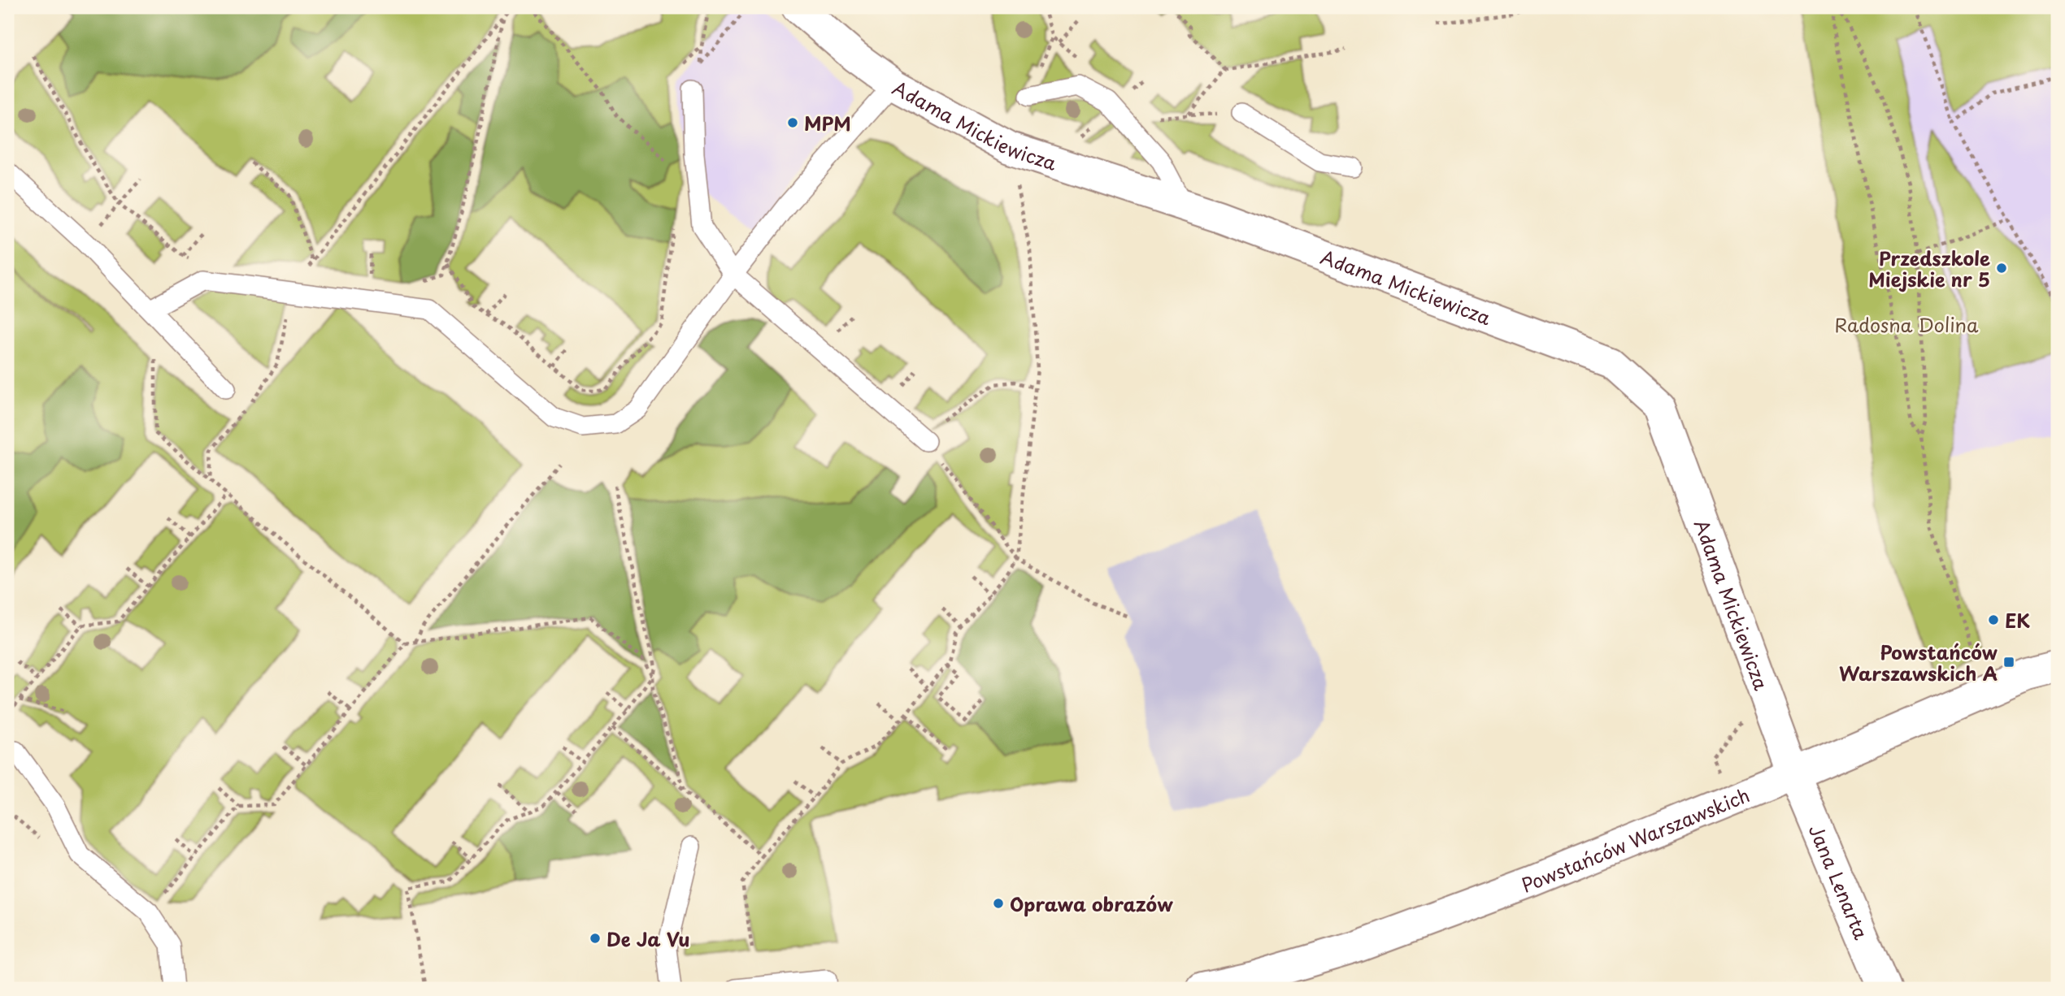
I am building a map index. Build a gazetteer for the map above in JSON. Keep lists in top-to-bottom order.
{
  "streets": {
    "street": ["Adama Mickiewicza", "Powstańców Warszawskich", "Jana Lenarta"]
  },
  "crossings": [
    ["Adama Mickiewicza", "Powstańców Warszawskich"],
    ["Adama Mickiewicza", "Jana Lenarta"],
    ["Powstańców Warszawskich", "Jana Lenarta"]
  ],
  "parks": ["Radosna Dolina"],
  "places": {
    "other": [
      "MPM",
      "Przedszkole Miejskie nr 5",
      "EK",
      "Oprawa obrazów",
      "De Ja Vu"
    ],
    "transit": ["Powstańców Warszawskich A"]
  }
}
